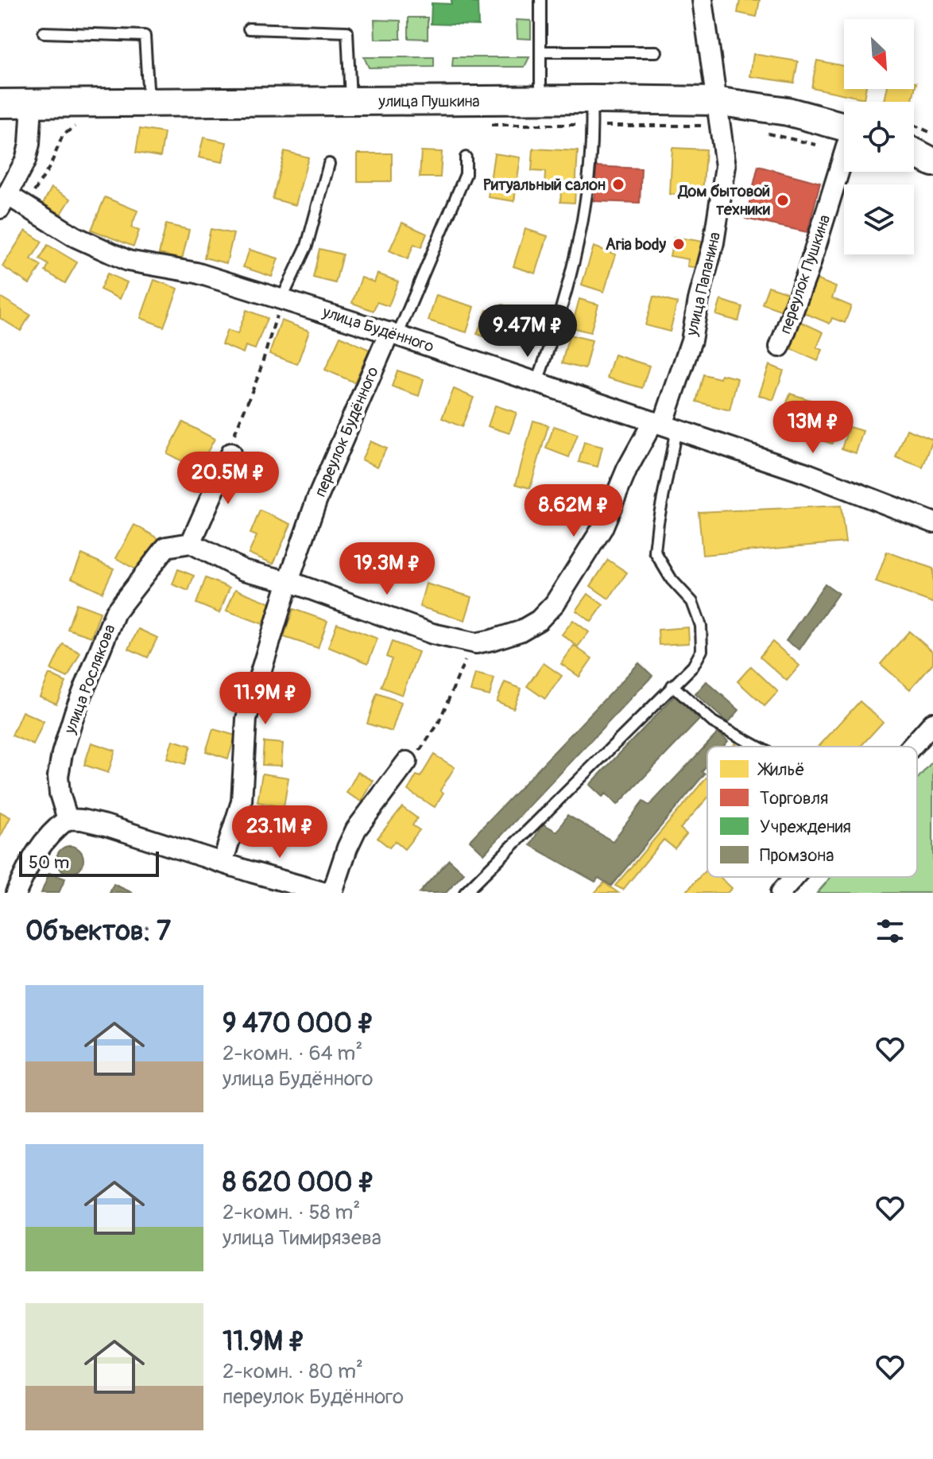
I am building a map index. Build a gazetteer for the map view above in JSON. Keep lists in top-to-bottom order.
{
  "streets": {
    "street": [
      "улица Пушкина",
      "переулок Пушкина",
      "улица Папанина",
      "улица Будённого",
      "переулок Будённого",
      "улица Рослякова"
    ]
  },
  "crossings": [
    ["улица Пушкина", "улица Папанина"],
    ["улица Папанина", "улица Будённого"],
    ["улица Будённого", "переулок Будённого"]
  ],
  "places": ["Ритуальный салон", "Дом бытовой техники", "Aria body"],
  "legend": [
    "Жильё",
    "Торговля",
    "Учреждения",
    "Промзона"
  ],
  "scale_bar": "50 m",
  "north": "bottom right",
  "page": {
    "price": [
      "9.47M ₽",
      "13M ₽",
      "20.5M ₽",
      "8.62M ₽",
      "19.3M ₽",
      "11.9M ₽",
      "23.1M ₽"
    ],
    "scale": "50 m",
    "heading": "Объектов: 7",
    "list": [
      {
        "name": "9 470 000 ₽",
        "note": "2-комн. · 64 m² · улица Будённого"
      },
      {
        "name": "8 620 000 ₽",
        "note": "2-комн. · 58 m² · улица Тимирязева"
      },
      {
        "name": "11.9M ₽",
        "note": "2-комн. · 80 m² · переулок Будённого"
      }
    ]
  }
}
